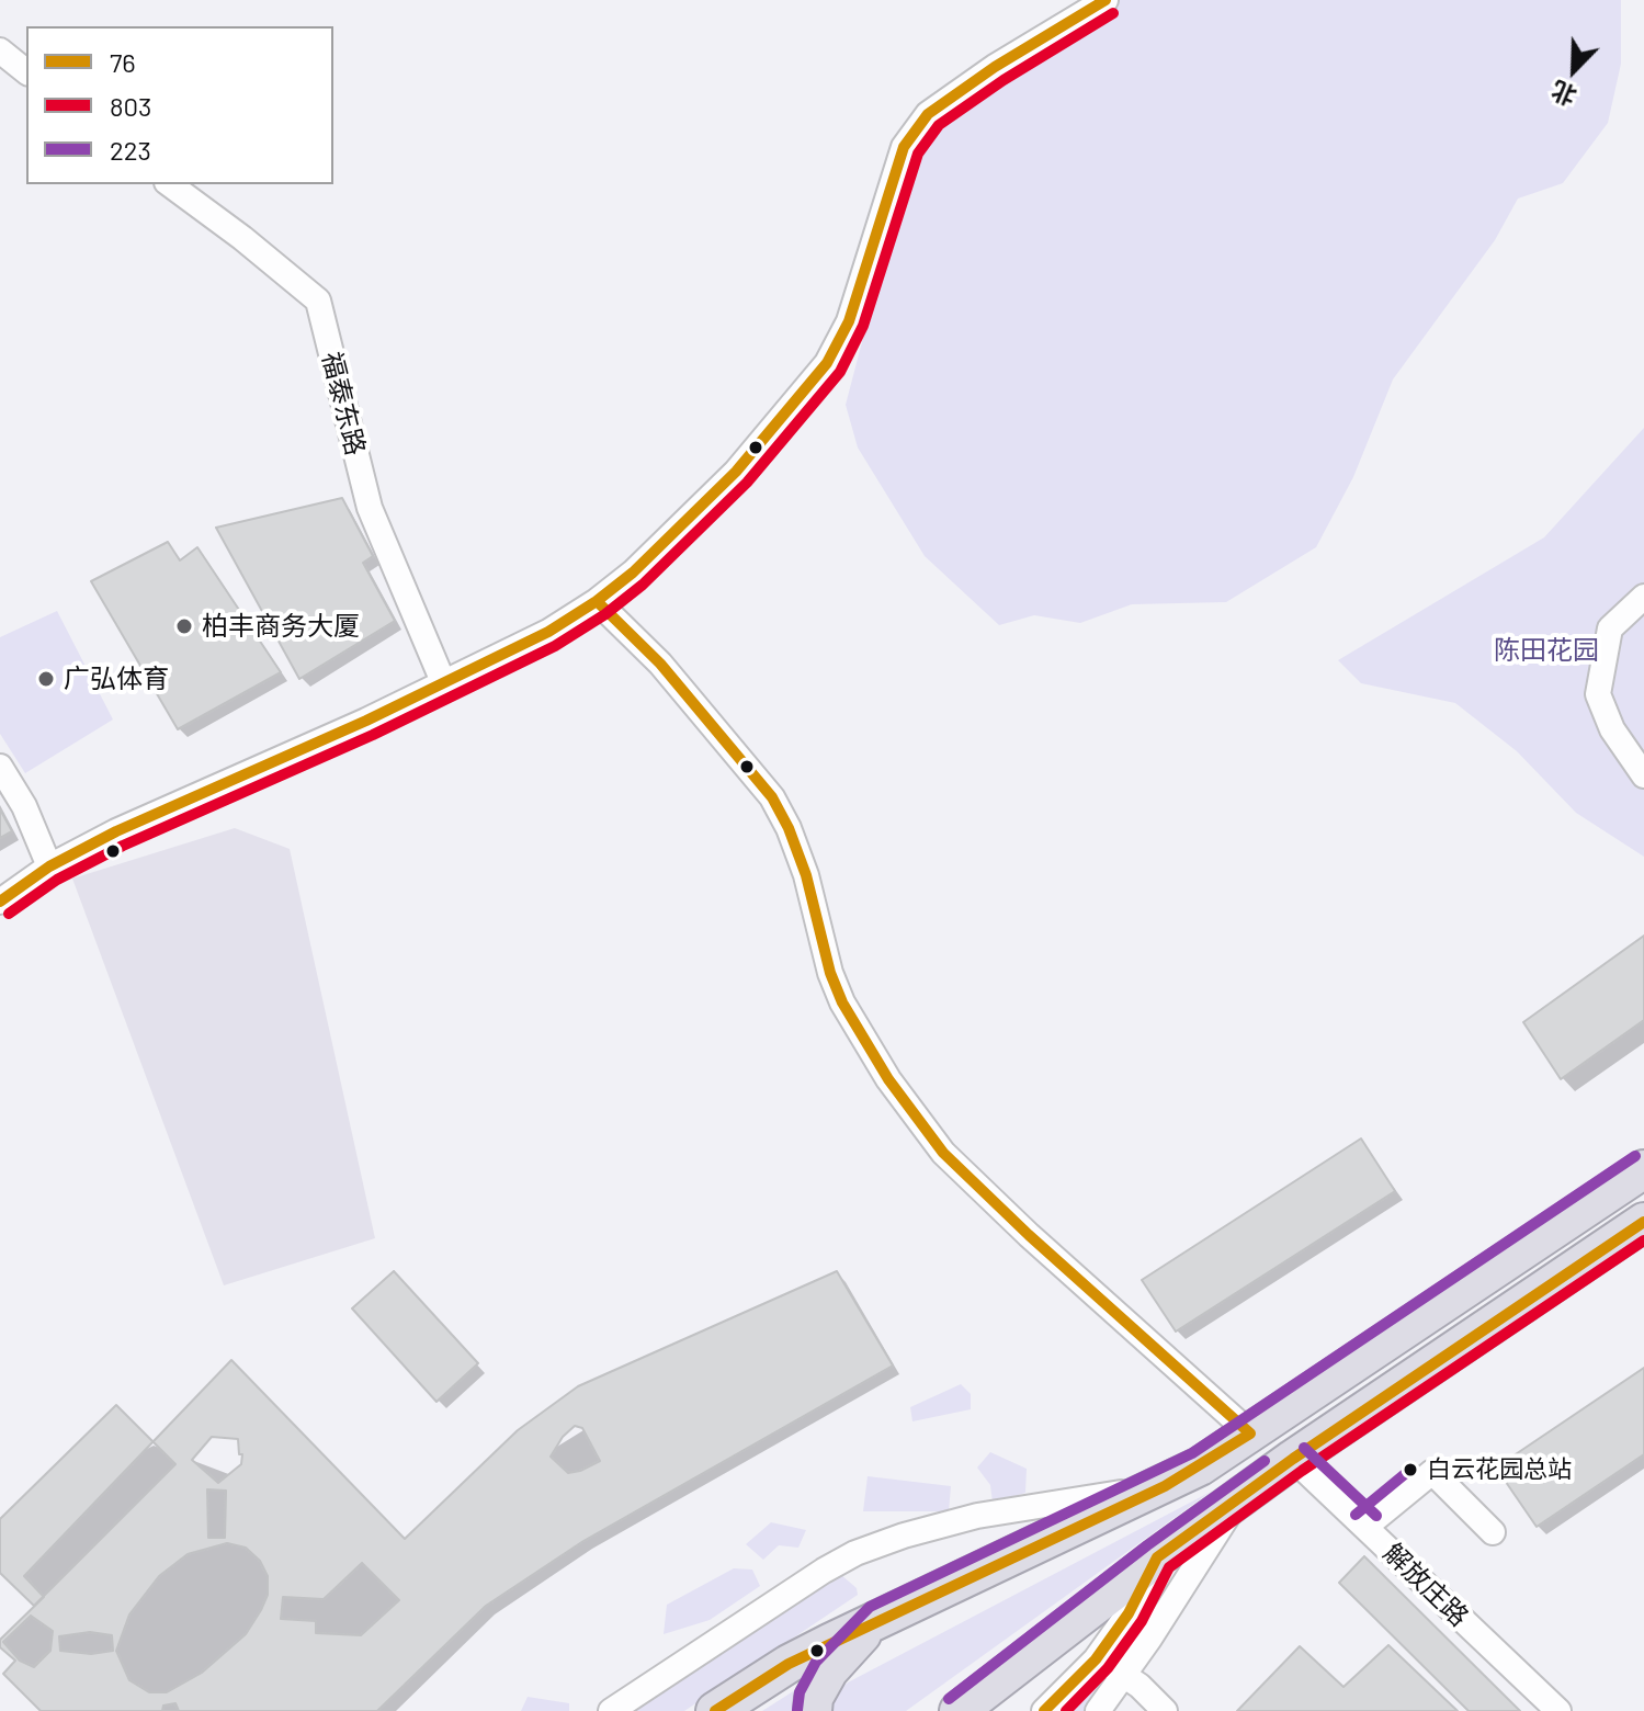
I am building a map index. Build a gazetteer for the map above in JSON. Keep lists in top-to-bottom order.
{
  "streets": {
    "street": ["福泰东路", "解放庄路"]
  },
  "parks": ["陈田花园"],
  "places": ["柏丰商务大厦", "广弘体育", "白云花园总站"],
  "lines": ["transit line 76", "transit line 803", "transit line 223"],
  "legend": ["76", "803", "223"],
  "north": "bottom left"
}
